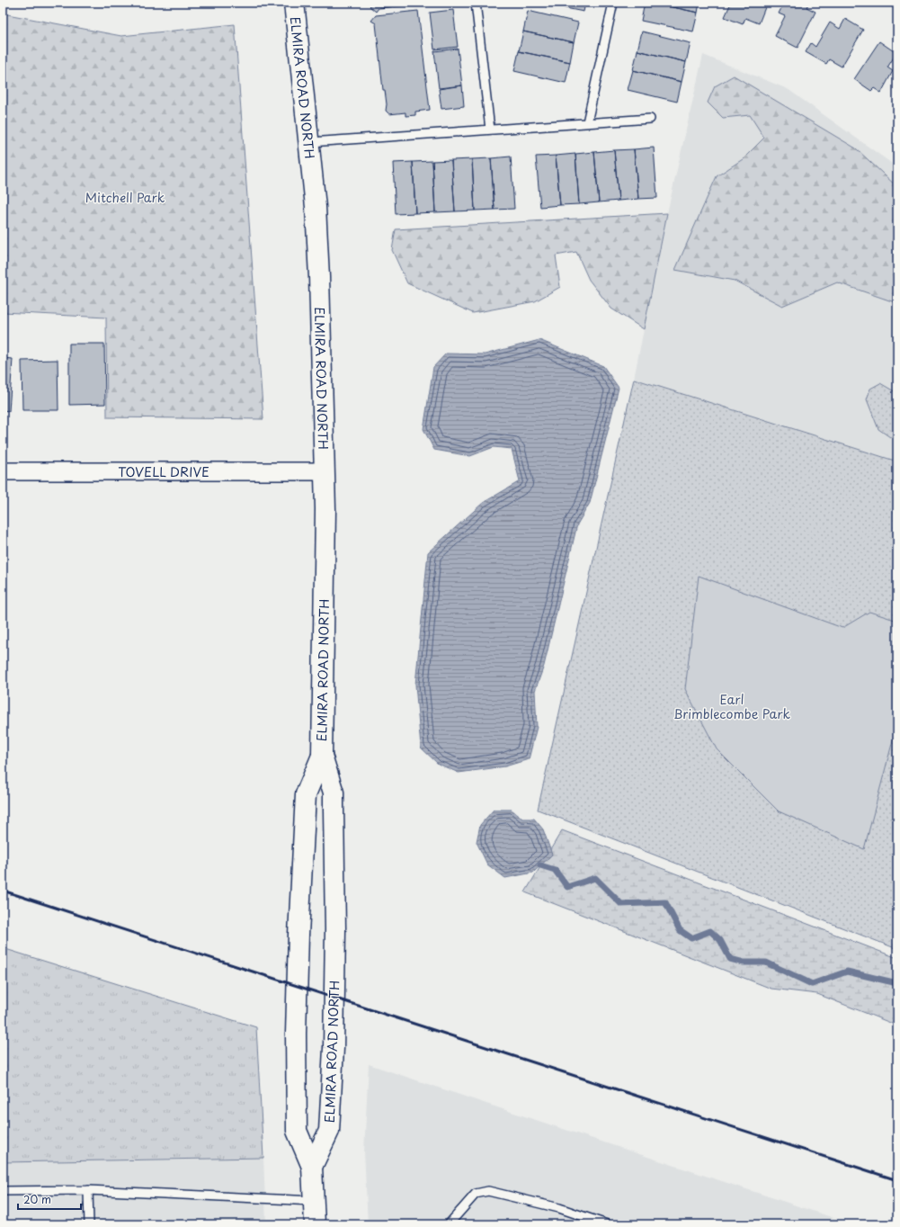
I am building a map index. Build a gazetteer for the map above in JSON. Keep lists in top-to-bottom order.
{
  "streets": {
    "main road": ["ELMIRA ROAD NORTH"],
    "street": ["TOVELL DRIVE"]
  },
  "crossings": [
    ["ELMIRA ROAD NORTH", "TOVELL DRIVE"]
  ],
  "parks": ["Mitchell Park", "Earl Brimblecombe Park"],
  "scale_bar": "20 m"
}
